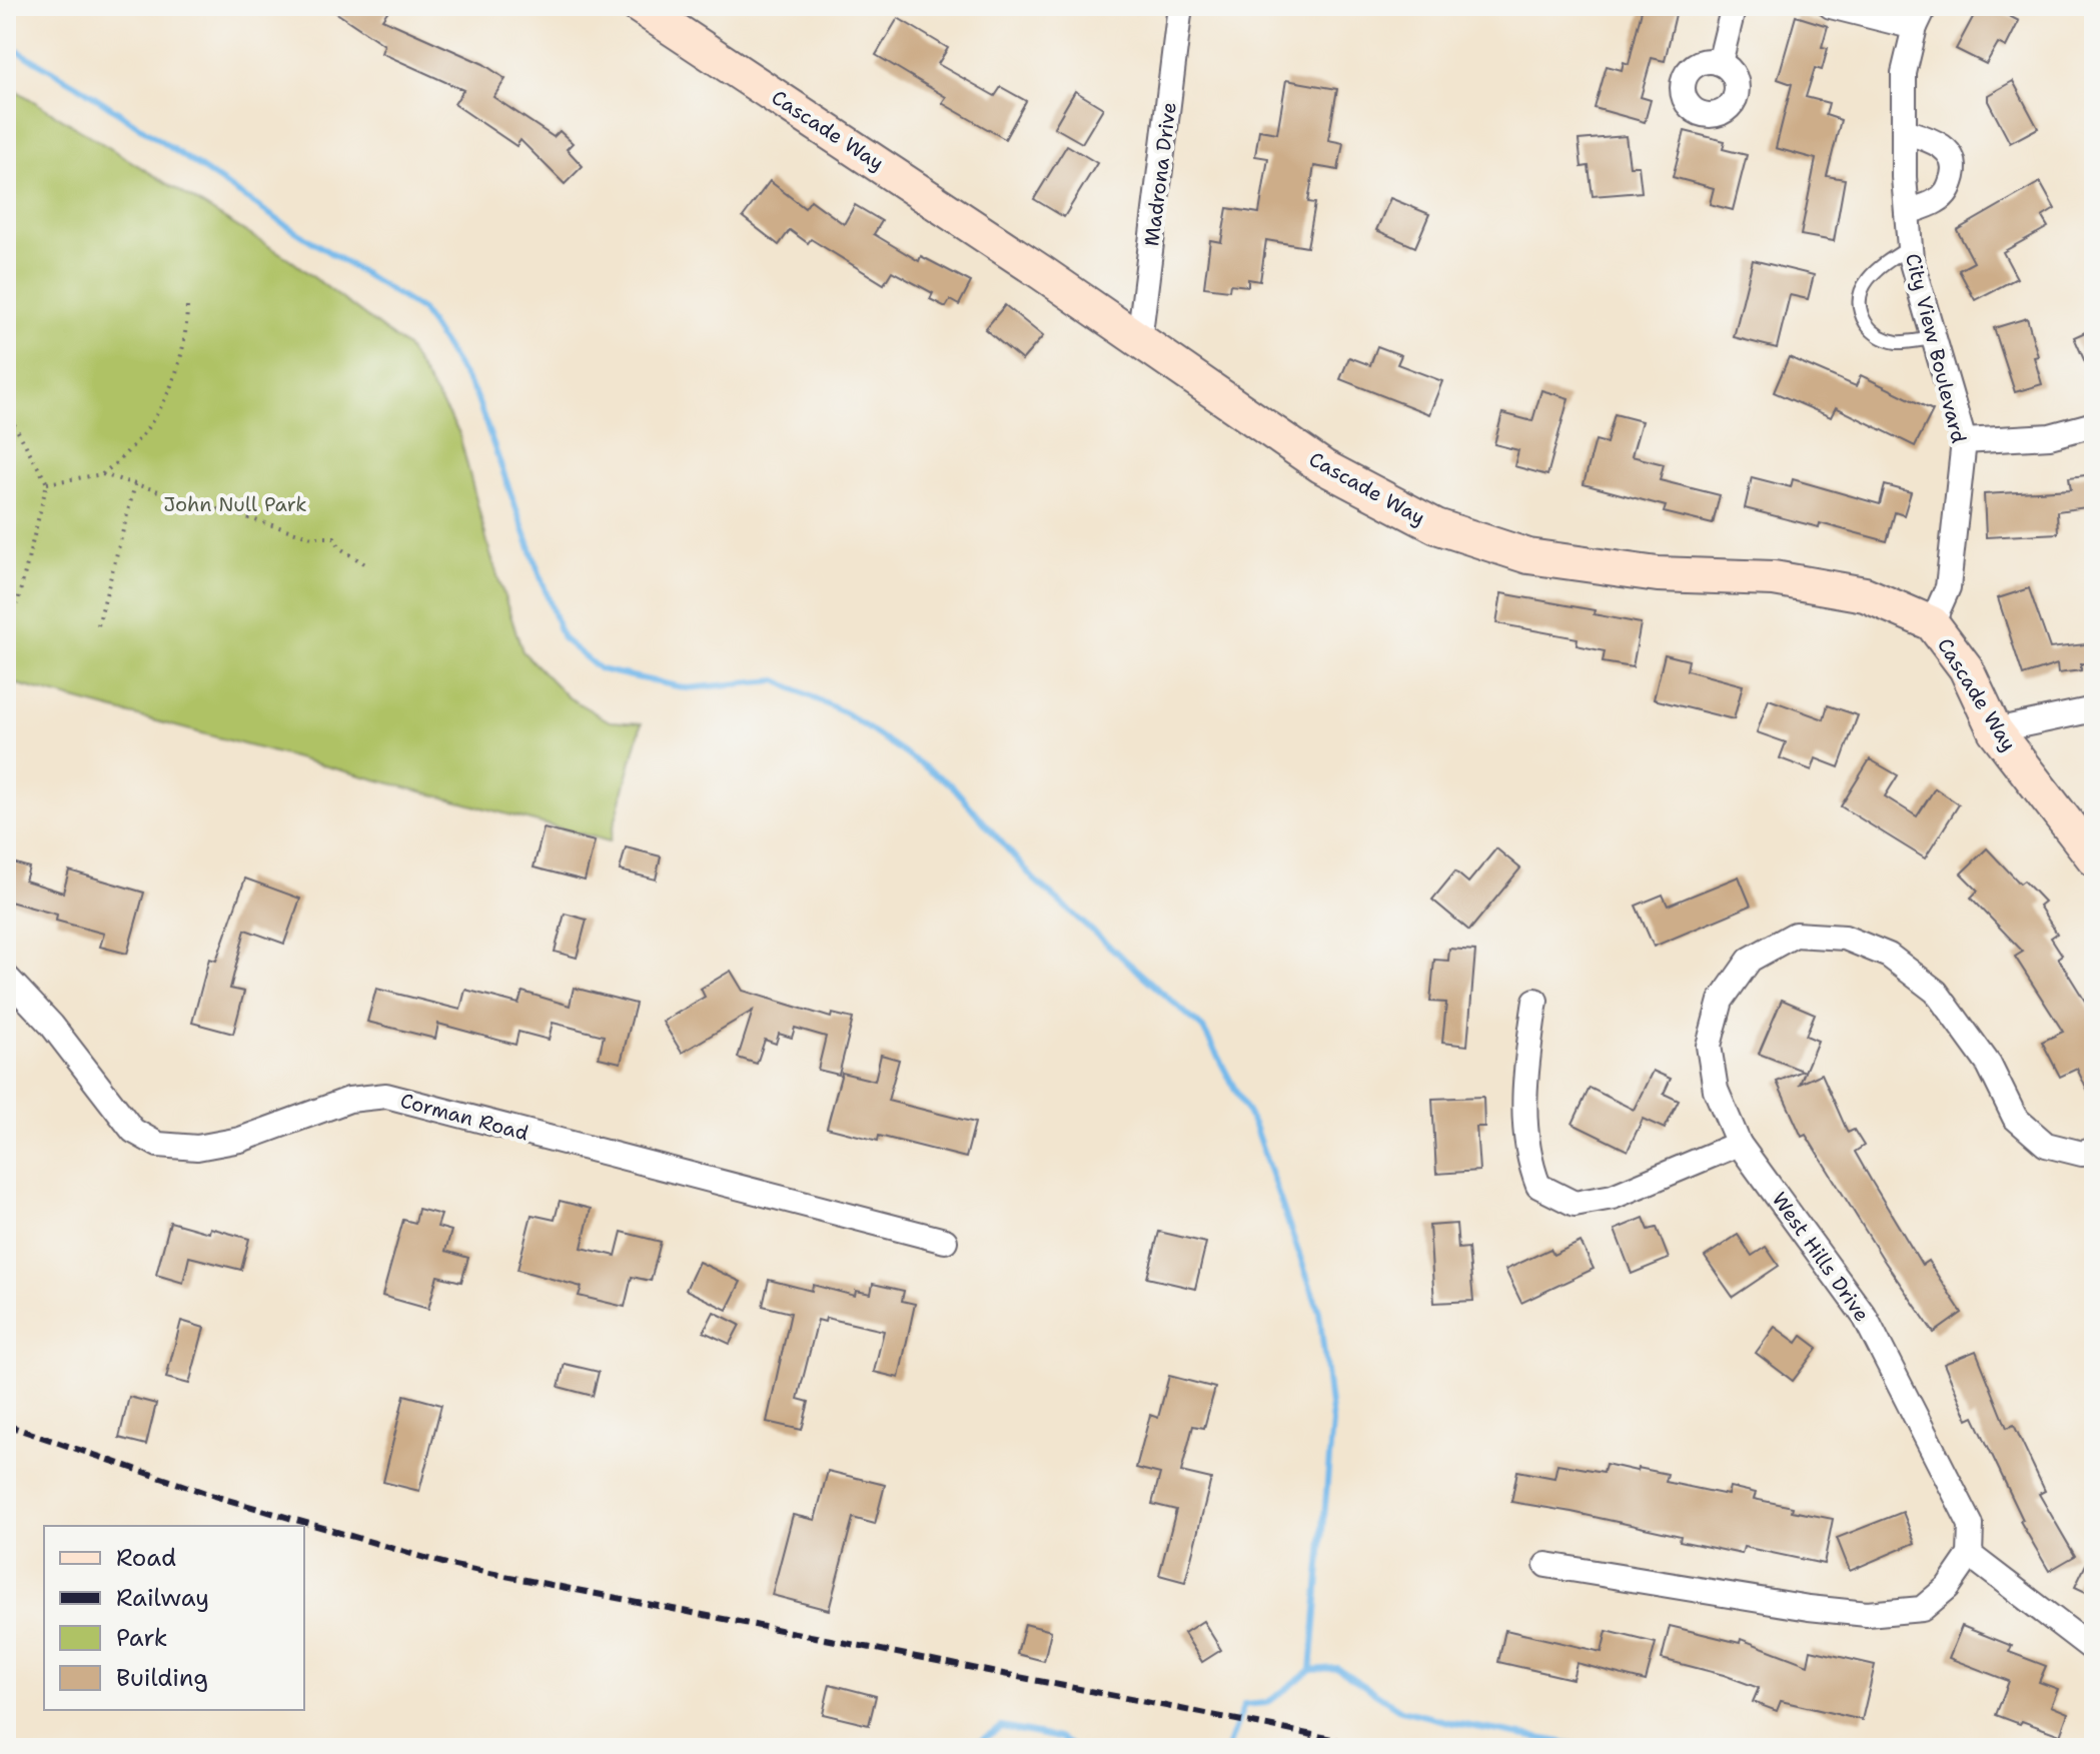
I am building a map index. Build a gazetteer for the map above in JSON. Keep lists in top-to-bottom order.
{
  "streets": {
    "street": [
      "Cascade Way",
      "Madrona Drive",
      "City View Boulevard",
      "Corman Road",
      "West Hills Drive"
    ]
  },
  "crossings": [
    ["Cascade Way", "Madrona Drive"],
    ["Cascade Way", "City View Boulevard"]
  ],
  "parks": ["John Null Park"],
  "legend": [
    "Road",
    "Railway",
    "Park",
    "Building"
  ]
}
